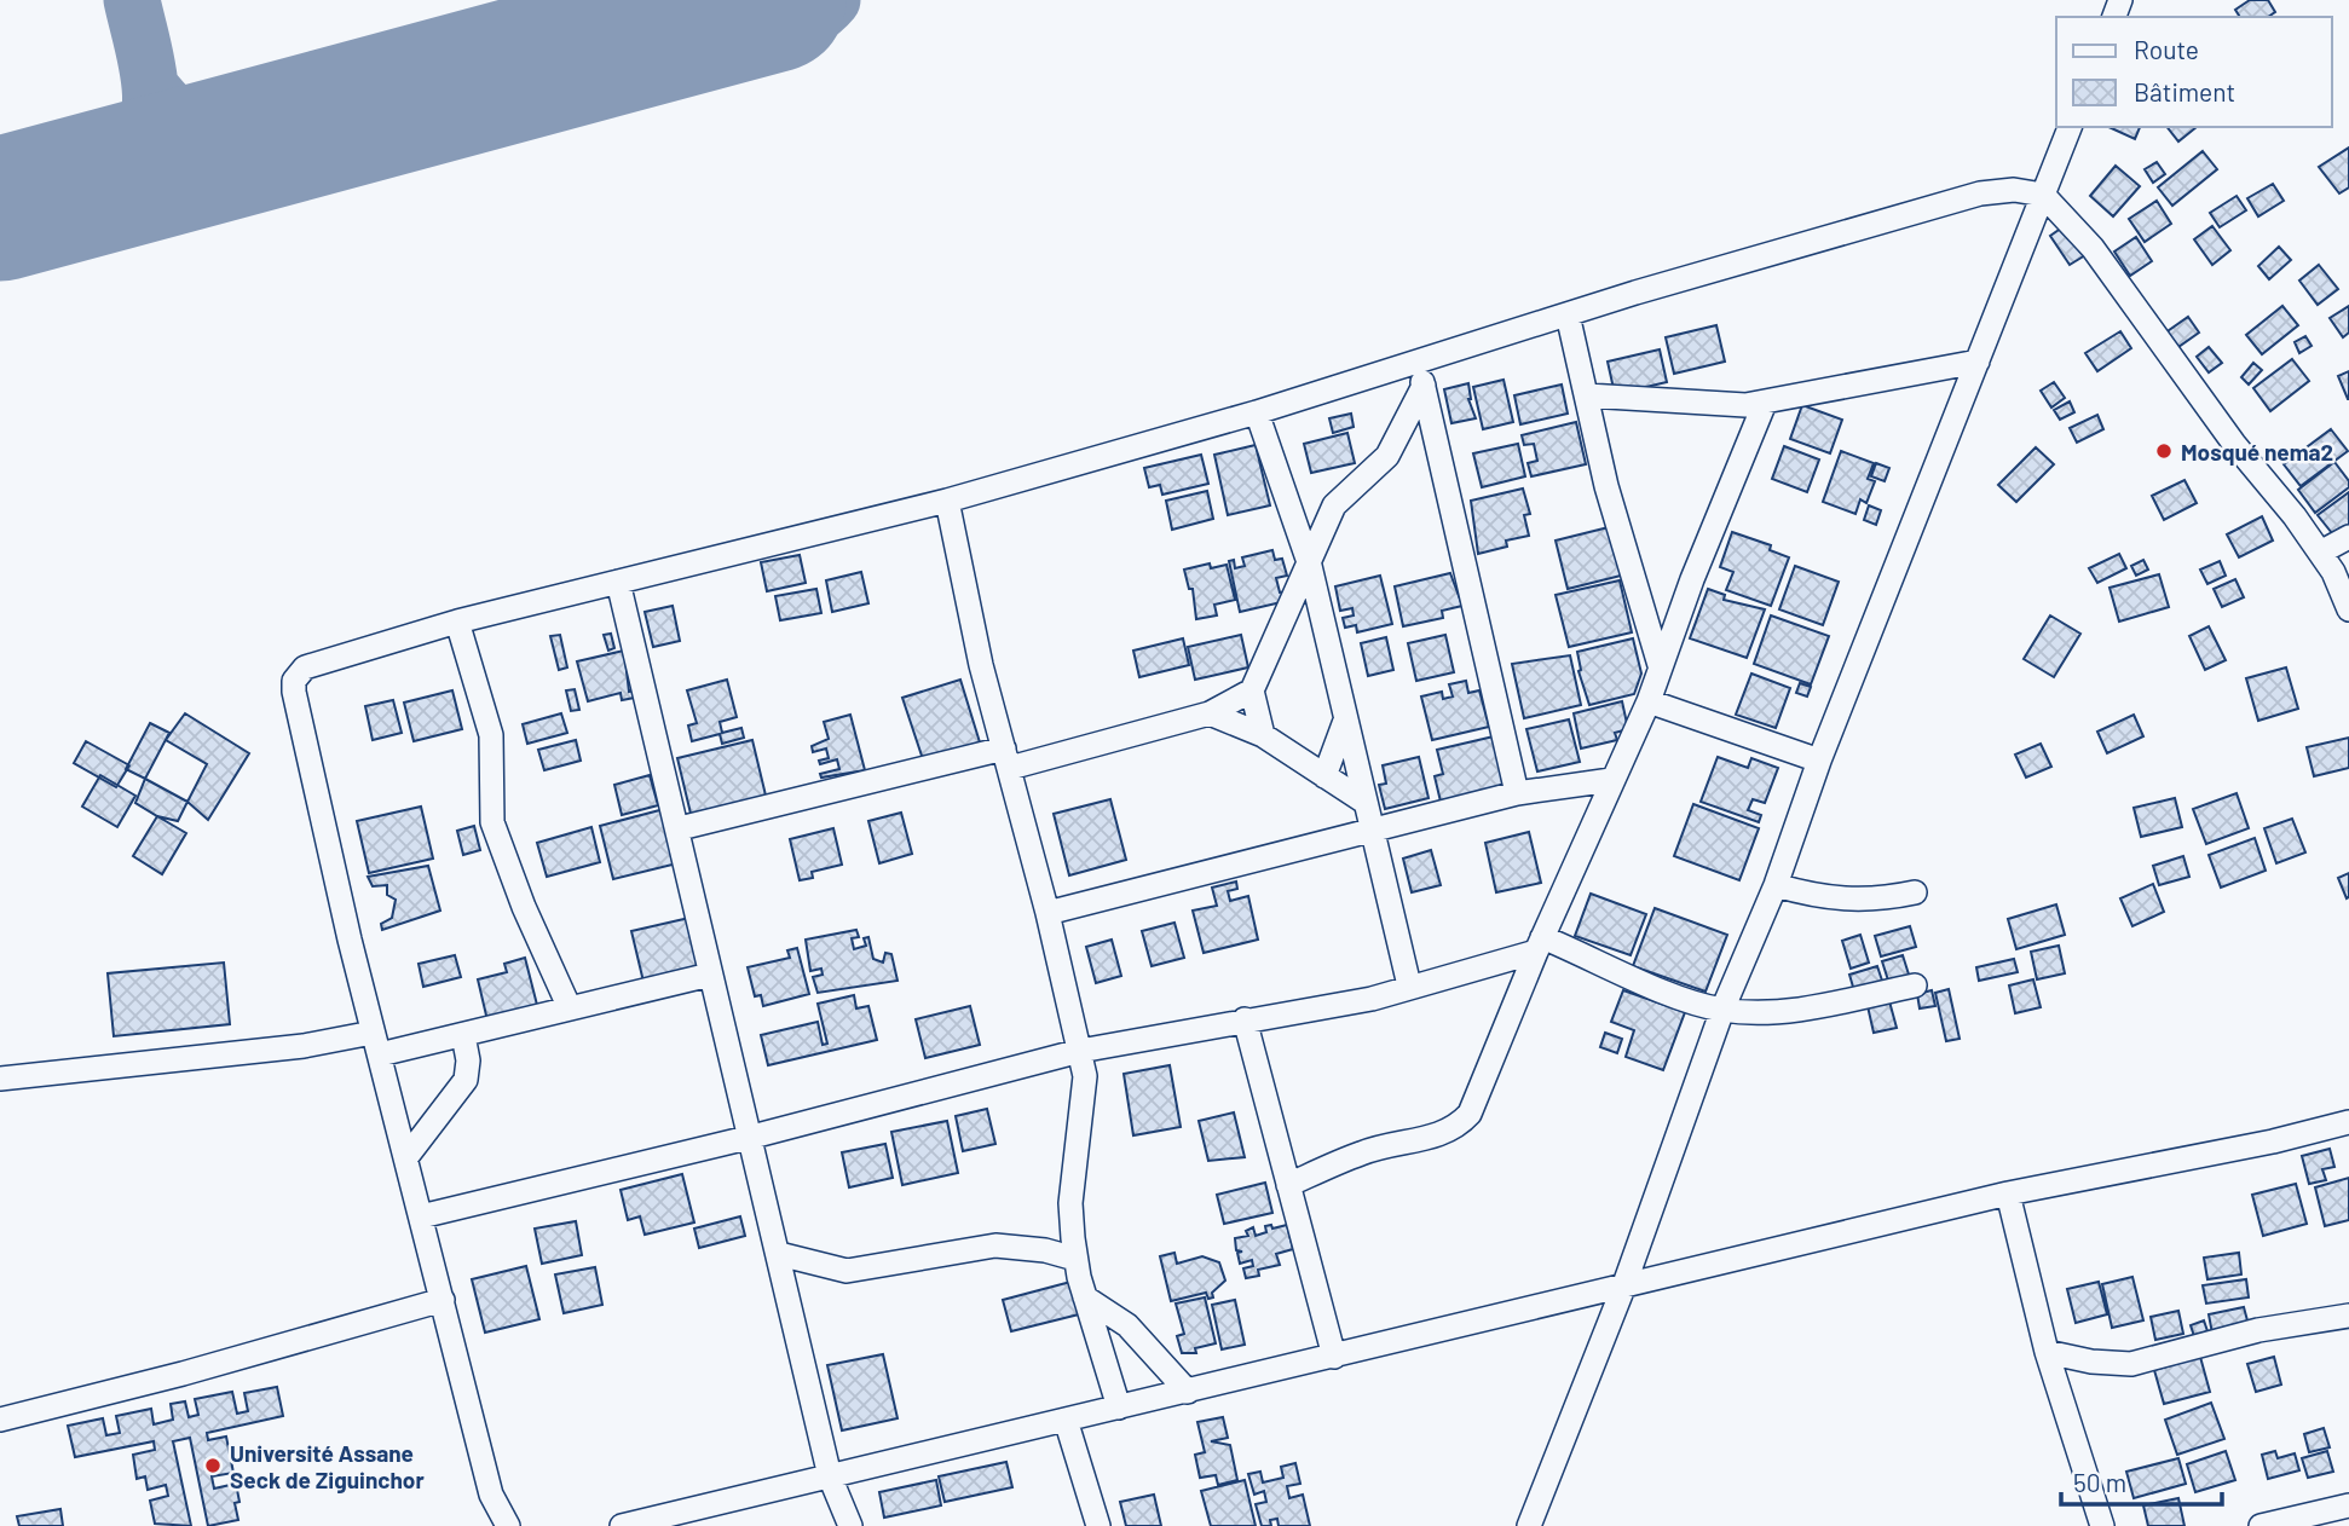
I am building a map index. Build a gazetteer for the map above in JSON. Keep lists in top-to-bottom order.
{
  "places": ["Mosqué nema2", "Université Assane Seck de Ziguinchor"],
  "legend": ["Route", "Bâtiment"],
  "scale_bar": "50 m"
}
